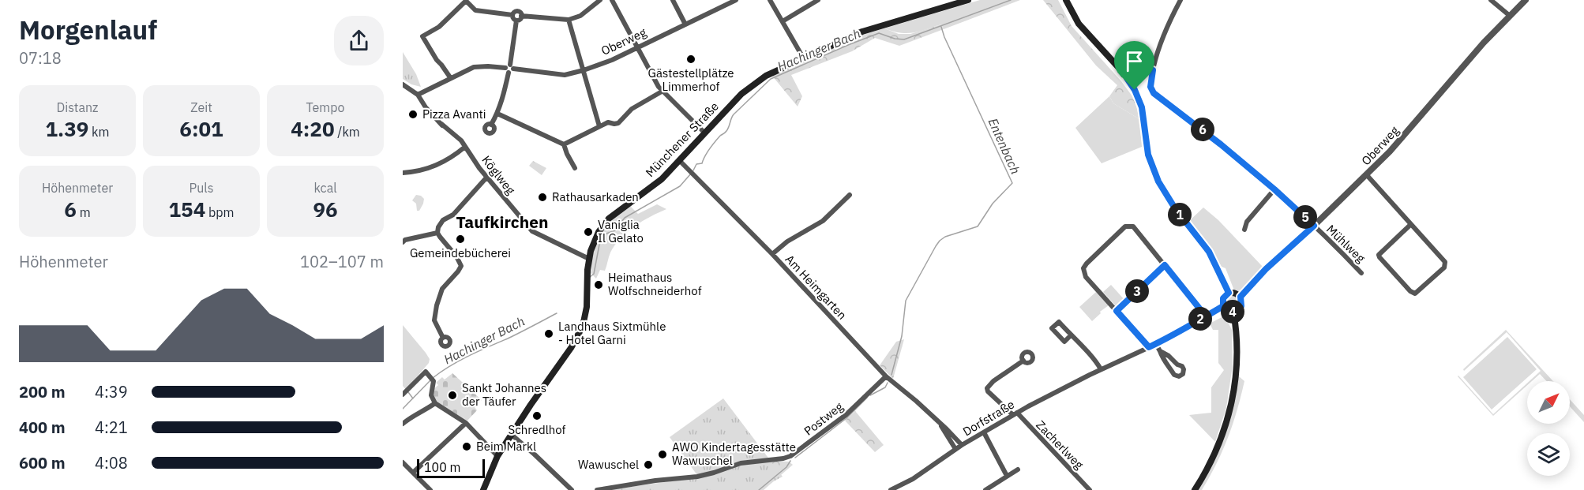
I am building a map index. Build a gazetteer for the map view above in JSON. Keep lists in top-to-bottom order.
{
  "streets": {
    "main road": ["Münchener Straße"],
    "street": [
      "Oberweg",
      "Köglweg",
      "Mühlweg",
      "Am Heimgarten",
      "Dorfstraße",
      "Postweg",
      "Zacherlweg"
    ]
  },
  "crossings": [
    ["Oberweg", "Köglweg"],
    ["Oberweg", "Mühlweg"],
    ["Oberweg", "Dorfstraße"],
    ["Münchener Straße", "Köglweg"],
    ["Münchener Straße", "Am Heimgarten"],
    ["Am Heimgarten", "Dorfstraße"],
    ["Am Heimgarten", "Postweg"],
    ["Dorfstraße", "Zacherlweg"]
  ],
  "districts": ["Taufkirchen"],
  "water": ["Hachinger Bach", "Entenbach"],
  "places": [
    "Gästestellplätze Limmerhof",
    "Pizza Avanti",
    "Rathausarkaden",
    "Vaniglia Il Gelato",
    "Gemeindebücherei",
    "Heimathaus Wolfschneiderhof",
    "Landhaus Sixtmühle - Hotel Garni",
    "Sankt Johannes der Täufer",
    "Schredlhof",
    "Beim Markl",
    "AWO Kindertagesstätte Wawuschel",
    "Wawuschel"
  ],
  "scale_bar": "100 m",
  "north": "top right",
  "page": {
    "heading": ["Morgenlauf", "07:18"],
    "stats": [
      ["Distanz", "1.39 km"],
      ["Zeit", "6:01"],
      ["Tempo", "4:20 /km"],
      ["Höhenmeter", "6 m"],
      ["Puls", "154 bpm"],
      ["kcal", "96"]
    ],
    "pins": [
      "6",
      "1",
      "5",
      "3",
      "4",
      "2"
    ],
    "chart": ["Höhenmeter", "102–107 m"],
    "list": [
      {
        "name": "200 m",
        "note": "4:39"
      },
      {
        "name": "400 m",
        "note": "4:21"
      },
      {
        "name": "600 m",
        "note": "4:08"
      }
    ],
    "scale": "100 m"
  }
}
